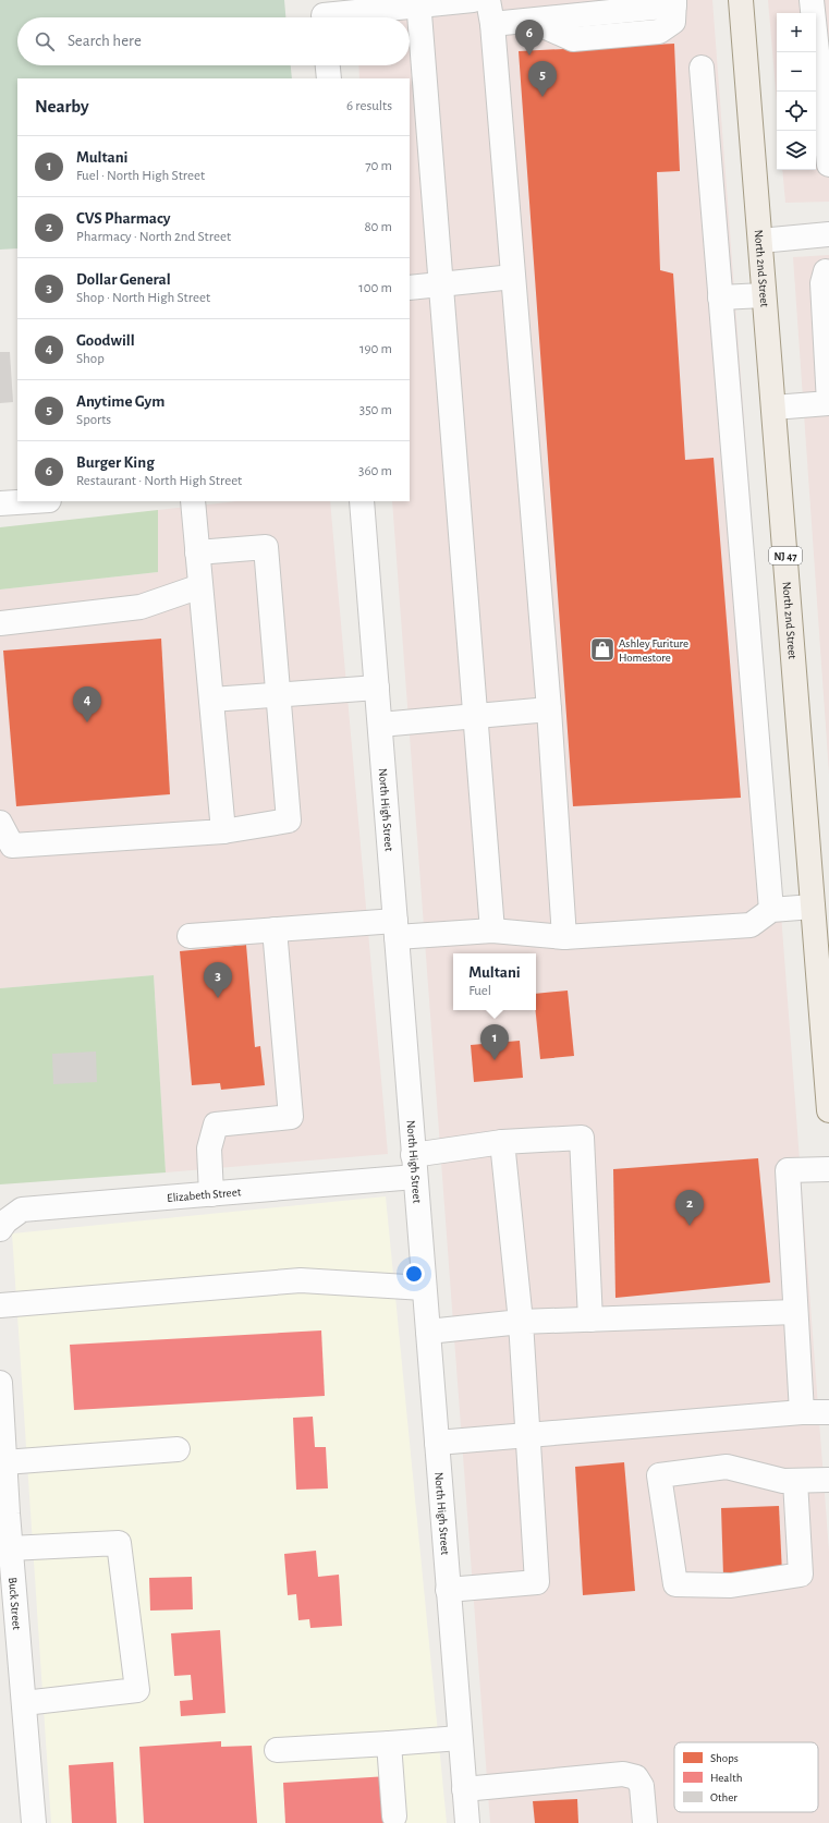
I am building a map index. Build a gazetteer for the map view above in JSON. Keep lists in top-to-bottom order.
{
  "streets": {
    "main road": ["North 2nd Street", "NJ 47"],
    "street": ["North High Street", "Elizabeth Street", "Buck Street"]
  },
  "crossings": [
    ["North High Street", "Elizabeth Street"]
  ],
  "places": {
    "shop": ["Ashley Furiture Homestore"]
  },
  "legend": ["Shops", "Health", "Other"],
  "page": {
    "map_buttons": ["+", "−"],
    "search": "Search here",
    "pins": [
      "6",
      "5",
      "4",
      "3",
      "1",
      "2"
    ],
    "heading": ["Nearby", "6 results"],
    "list": [
      {
        "mark": "1",
        "name": "Multani",
        "note": "Fuel · North High Street",
        "value": "70 m"
      },
      {
        "mark": "2",
        "name": "CVS Pharmacy",
        "note": "Pharmacy · North 2nd Street",
        "value": "80 m"
      },
      {
        "mark": "3",
        "name": "Dollar General",
        "note": "Shop · North High Street",
        "value": "100 m"
      },
      {
        "mark": "4",
        "name": "Goodwill",
        "note": "Shop",
        "value": "190 m"
      },
      {
        "mark": "5",
        "name": "Anytime Gym",
        "note": "Sports",
        "value": "350 m"
      },
      {
        "mark": "6",
        "name": "Burger King",
        "note": "Restaurant · North High Street",
        "value": "360 m"
      }
    ],
    "popup": ["Multani", "Fuel"]
  }
}
